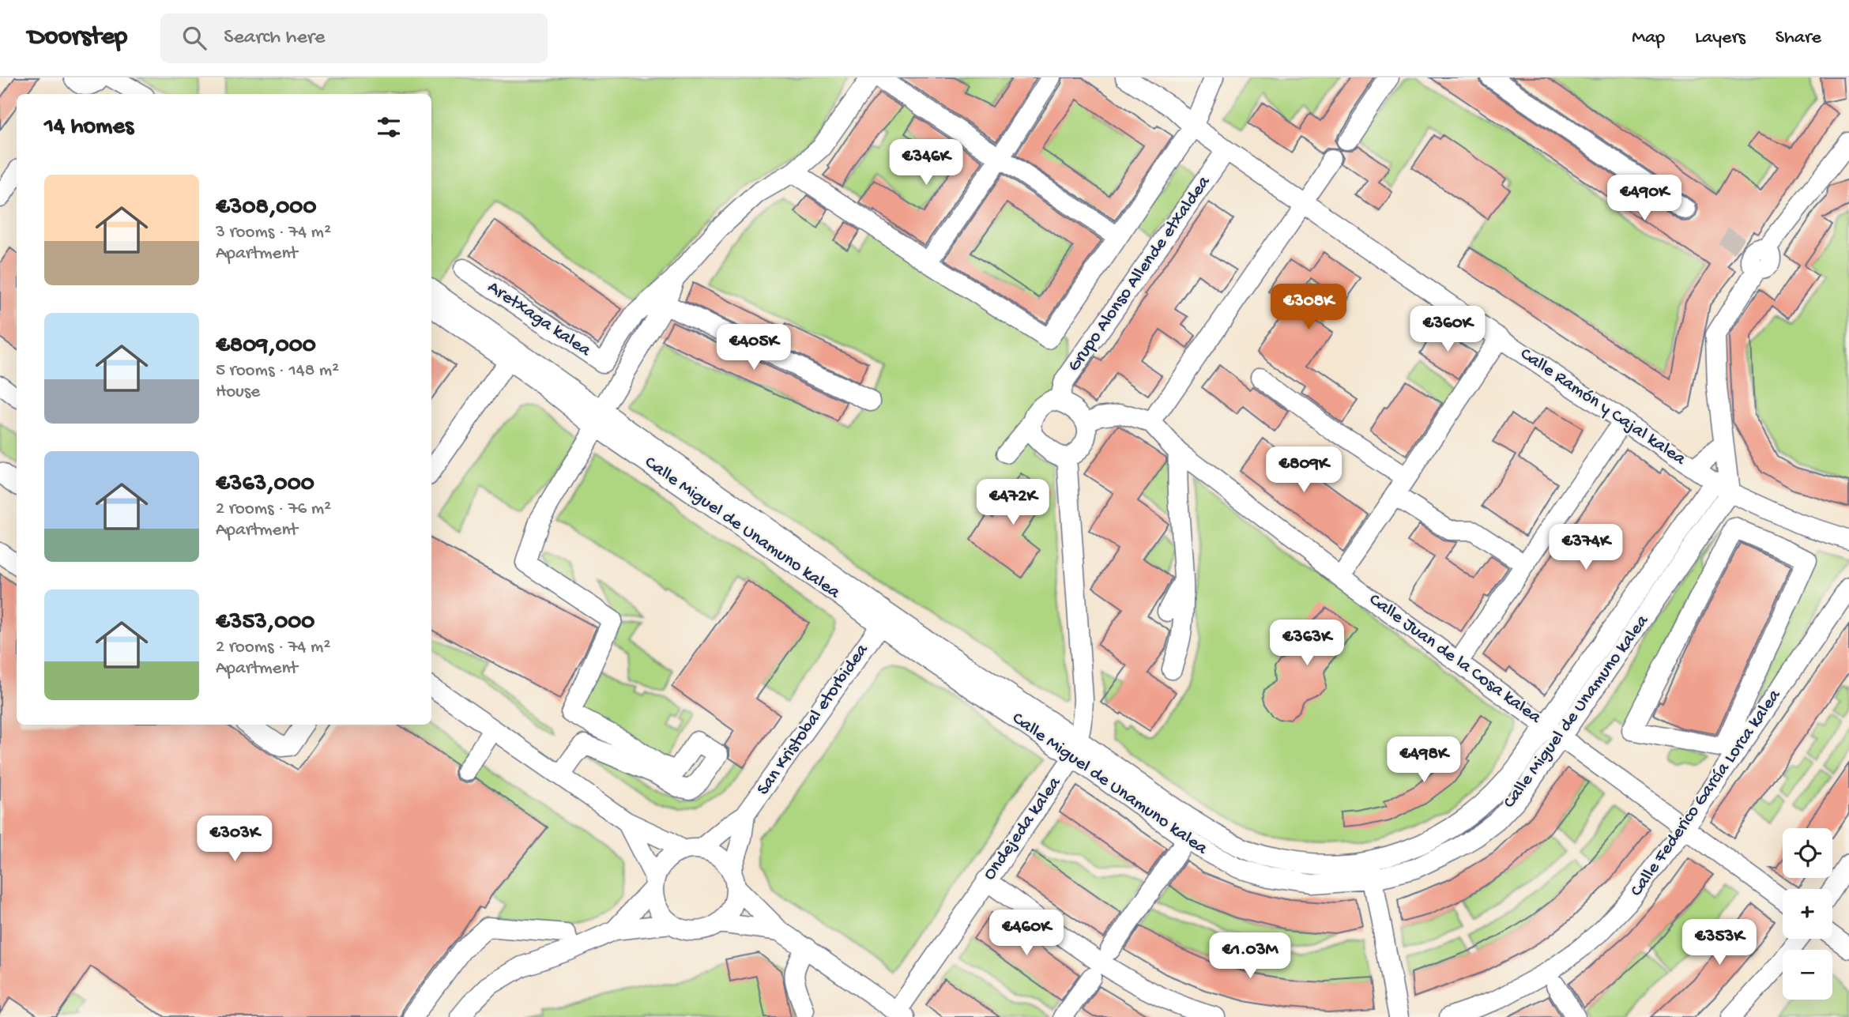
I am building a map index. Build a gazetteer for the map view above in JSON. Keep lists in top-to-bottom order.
{
  "streets": {
    "street": [
      "Grupo Alonso Allende etxaldea",
      "Aretxaga kalea",
      "Calle Ramón y Cajal kalea",
      "Calle Miguel de Unamuno kalea",
      "Calle Juan de la Cosa kalea",
      "San Kristobal etorbidea",
      "Calle Federico García Lorca kalea",
      "Ondejeda kalea"
    ]
  },
  "crossings": [
    ["Grupo Alonso Allende etxaldea", "Calle Ramón y Cajal kalea"],
    ["Calle Ramón y Cajal kalea", "Calle Miguel de Unamuno kalea"],
    ["Calle Miguel de Unamuno kalea", "Calle Juan de la Cosa kalea"],
    ["Calle Miguel de Unamuno kalea", "San Kristobal etorbidea"],
    ["Calle Miguel de Unamuno kalea", "Ondejeda kalea"],
    ["Calle Juan de la Cosa kalea", "Calle Federico García Lorca kalea"]
  ],
  "page": {
    "header": "Doorstep",
    "search": "Search here",
    "nav": ["Map", "Layers", "Share"],
    "heading": "14 homes",
    "price": [
      "€346K",
      "€490K",
      "€308K",
      "€360K",
      "€405K",
      "€809K",
      "€472K",
      "€374K",
      "€363K",
      "€498K",
      "€303K",
      "€460K",
      "€353K",
      "€1.03M"
    ],
    "list": [
      {
        "name": "€308,000",
        "note": "3 rooms · 74 m² · Apartment"
      },
      {
        "name": "€809,000",
        "note": "5 rooms · 148 m² · House"
      },
      {
        "name": "€363,000",
        "note": "2 rooms · 76 m² · Apartment"
      },
      {
        "name": "€353,000",
        "note": "2 rooms · 74 m² · Apartment"
      }
    ],
    "map_buttons": ["+", "−"]
  }
}
